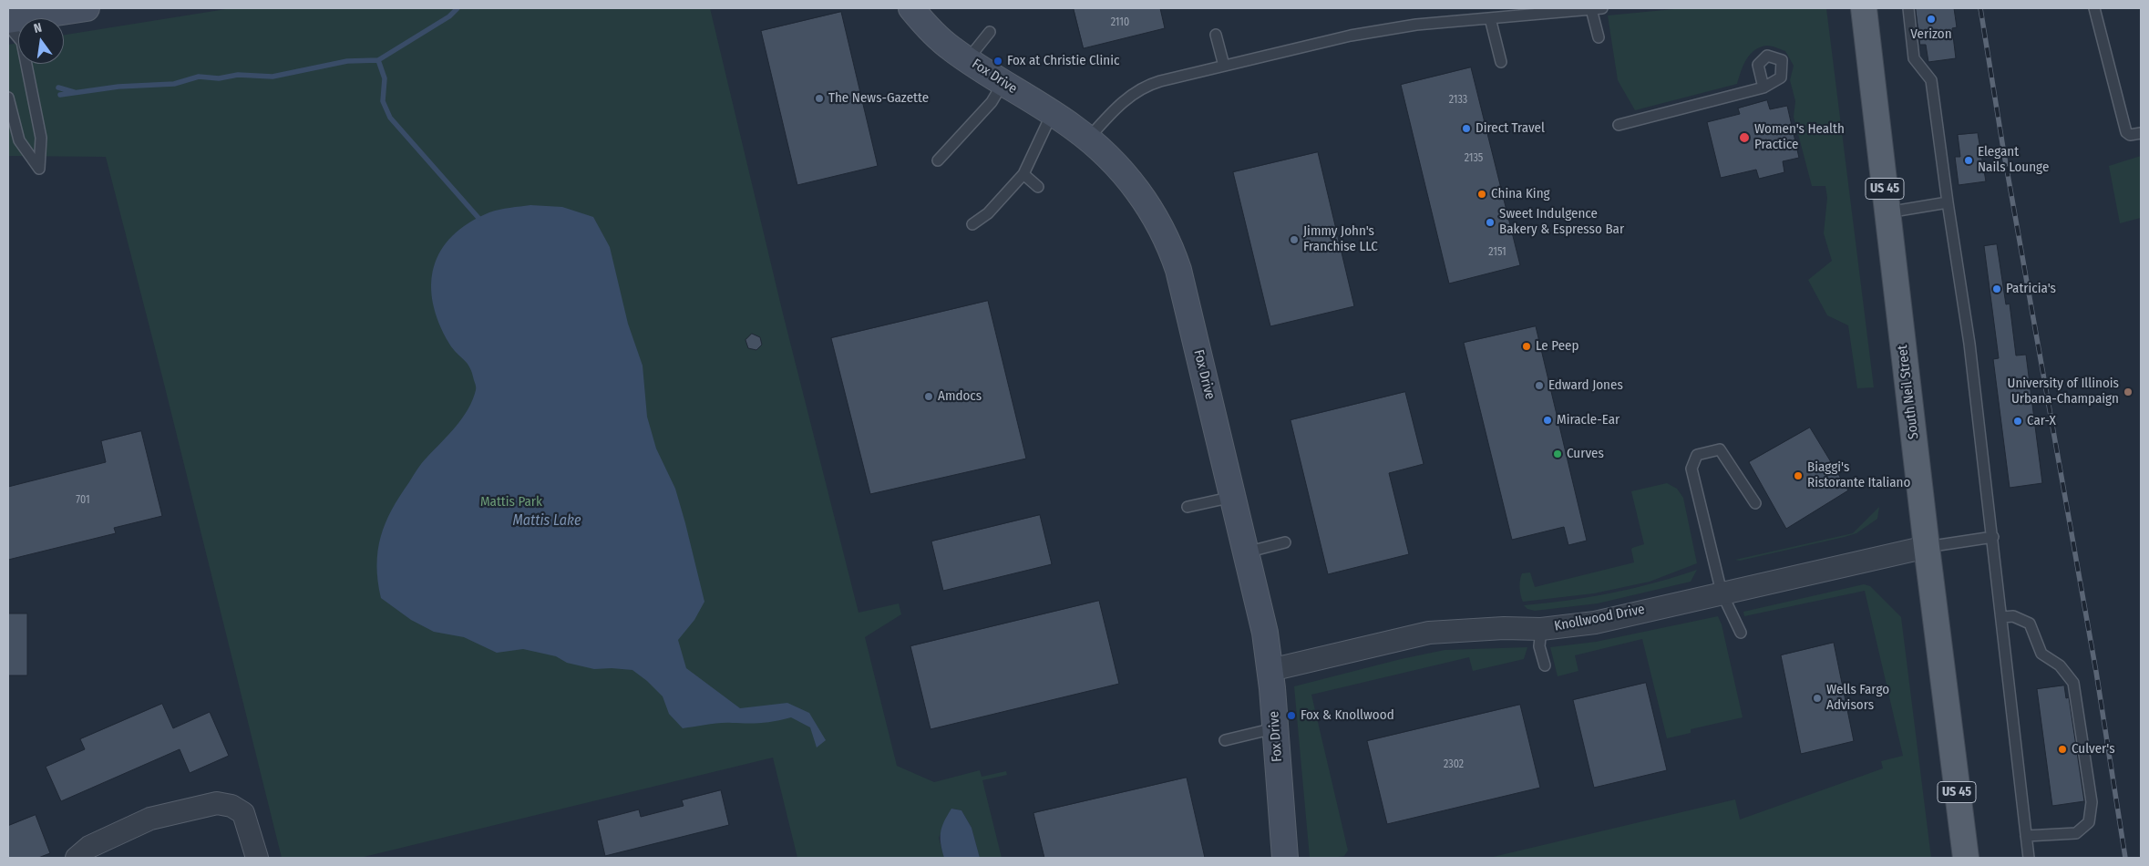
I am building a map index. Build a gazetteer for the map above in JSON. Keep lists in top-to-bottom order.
{
  "streets": {
    "main road": ["US 45", "South Neil Street"],
    "street": ["Fox Drive", "Knollwood Drive"]
  },
  "crossings": [
    ["Fox Drive", "Knollwood Drive"],
    ["South Neil Street", "Knollwood Drive"]
  ],
  "water": ["Mattis Lake"],
  "parks": ["Mattis Park"],
  "places": [
    "Verizon",
    "Fox at Christie Clinic",
    "The News-Gazette",
    "Direct Travel",
    "Women's Health Practice",
    "Elegant Nails Lounge",
    "China King",
    "Sweet Indulgence Bakery & Espresso Bar",
    "Jimmy John's Franchise LLC",
    "Patricia's",
    "Le Peep",
    "Edward Jones",
    "University of Illinois Urbana-Champaign",
    "Amdocs",
    "Miracle-Ear",
    "Car-X",
    "Curves",
    "Biaggi's Ristorante Italiano",
    "Wells Fargo Advisors",
    "Fox & Knollwood",
    "Culver's"
  ],
  "house_numbers": [
    "2110",
    "2133",
    "2135",
    "2151",
    "701",
    "2302"
  ],
  "north": "top"
}
